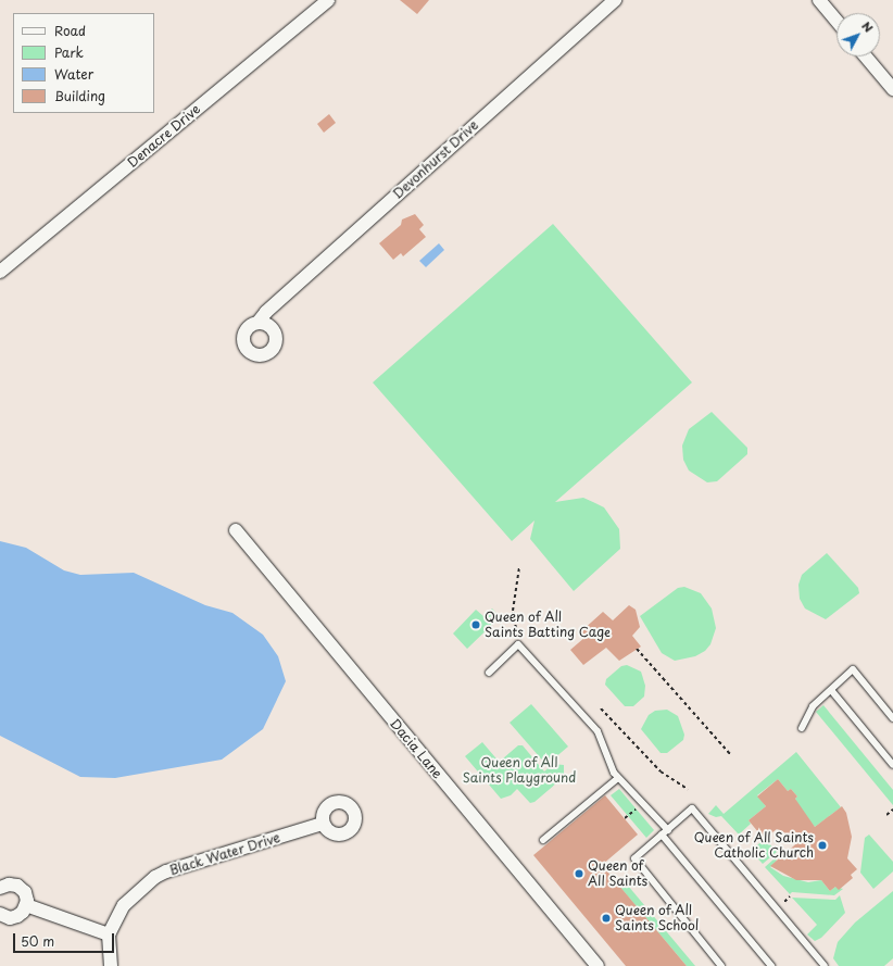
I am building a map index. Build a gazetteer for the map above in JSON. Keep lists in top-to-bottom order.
{
  "streets": {
    "street": [
      "Denacre Drive",
      "Devonhurst Drive",
      "Dacia Lane",
      "Black Water Drive"
    ]
  },
  "parks": ["Queen of All Saints Playground"],
  "places": [
    "Queen of All Saints Batting Cage",
    "Queen of All Saints Catholic Church",
    "Queen of All Saints",
    "Queen of All Saints School"
  ],
  "legend": [
    "Road",
    "Park",
    "Water",
    "Building"
  ],
  "scale_bar": "50 m",
  "north": "top right"
}
